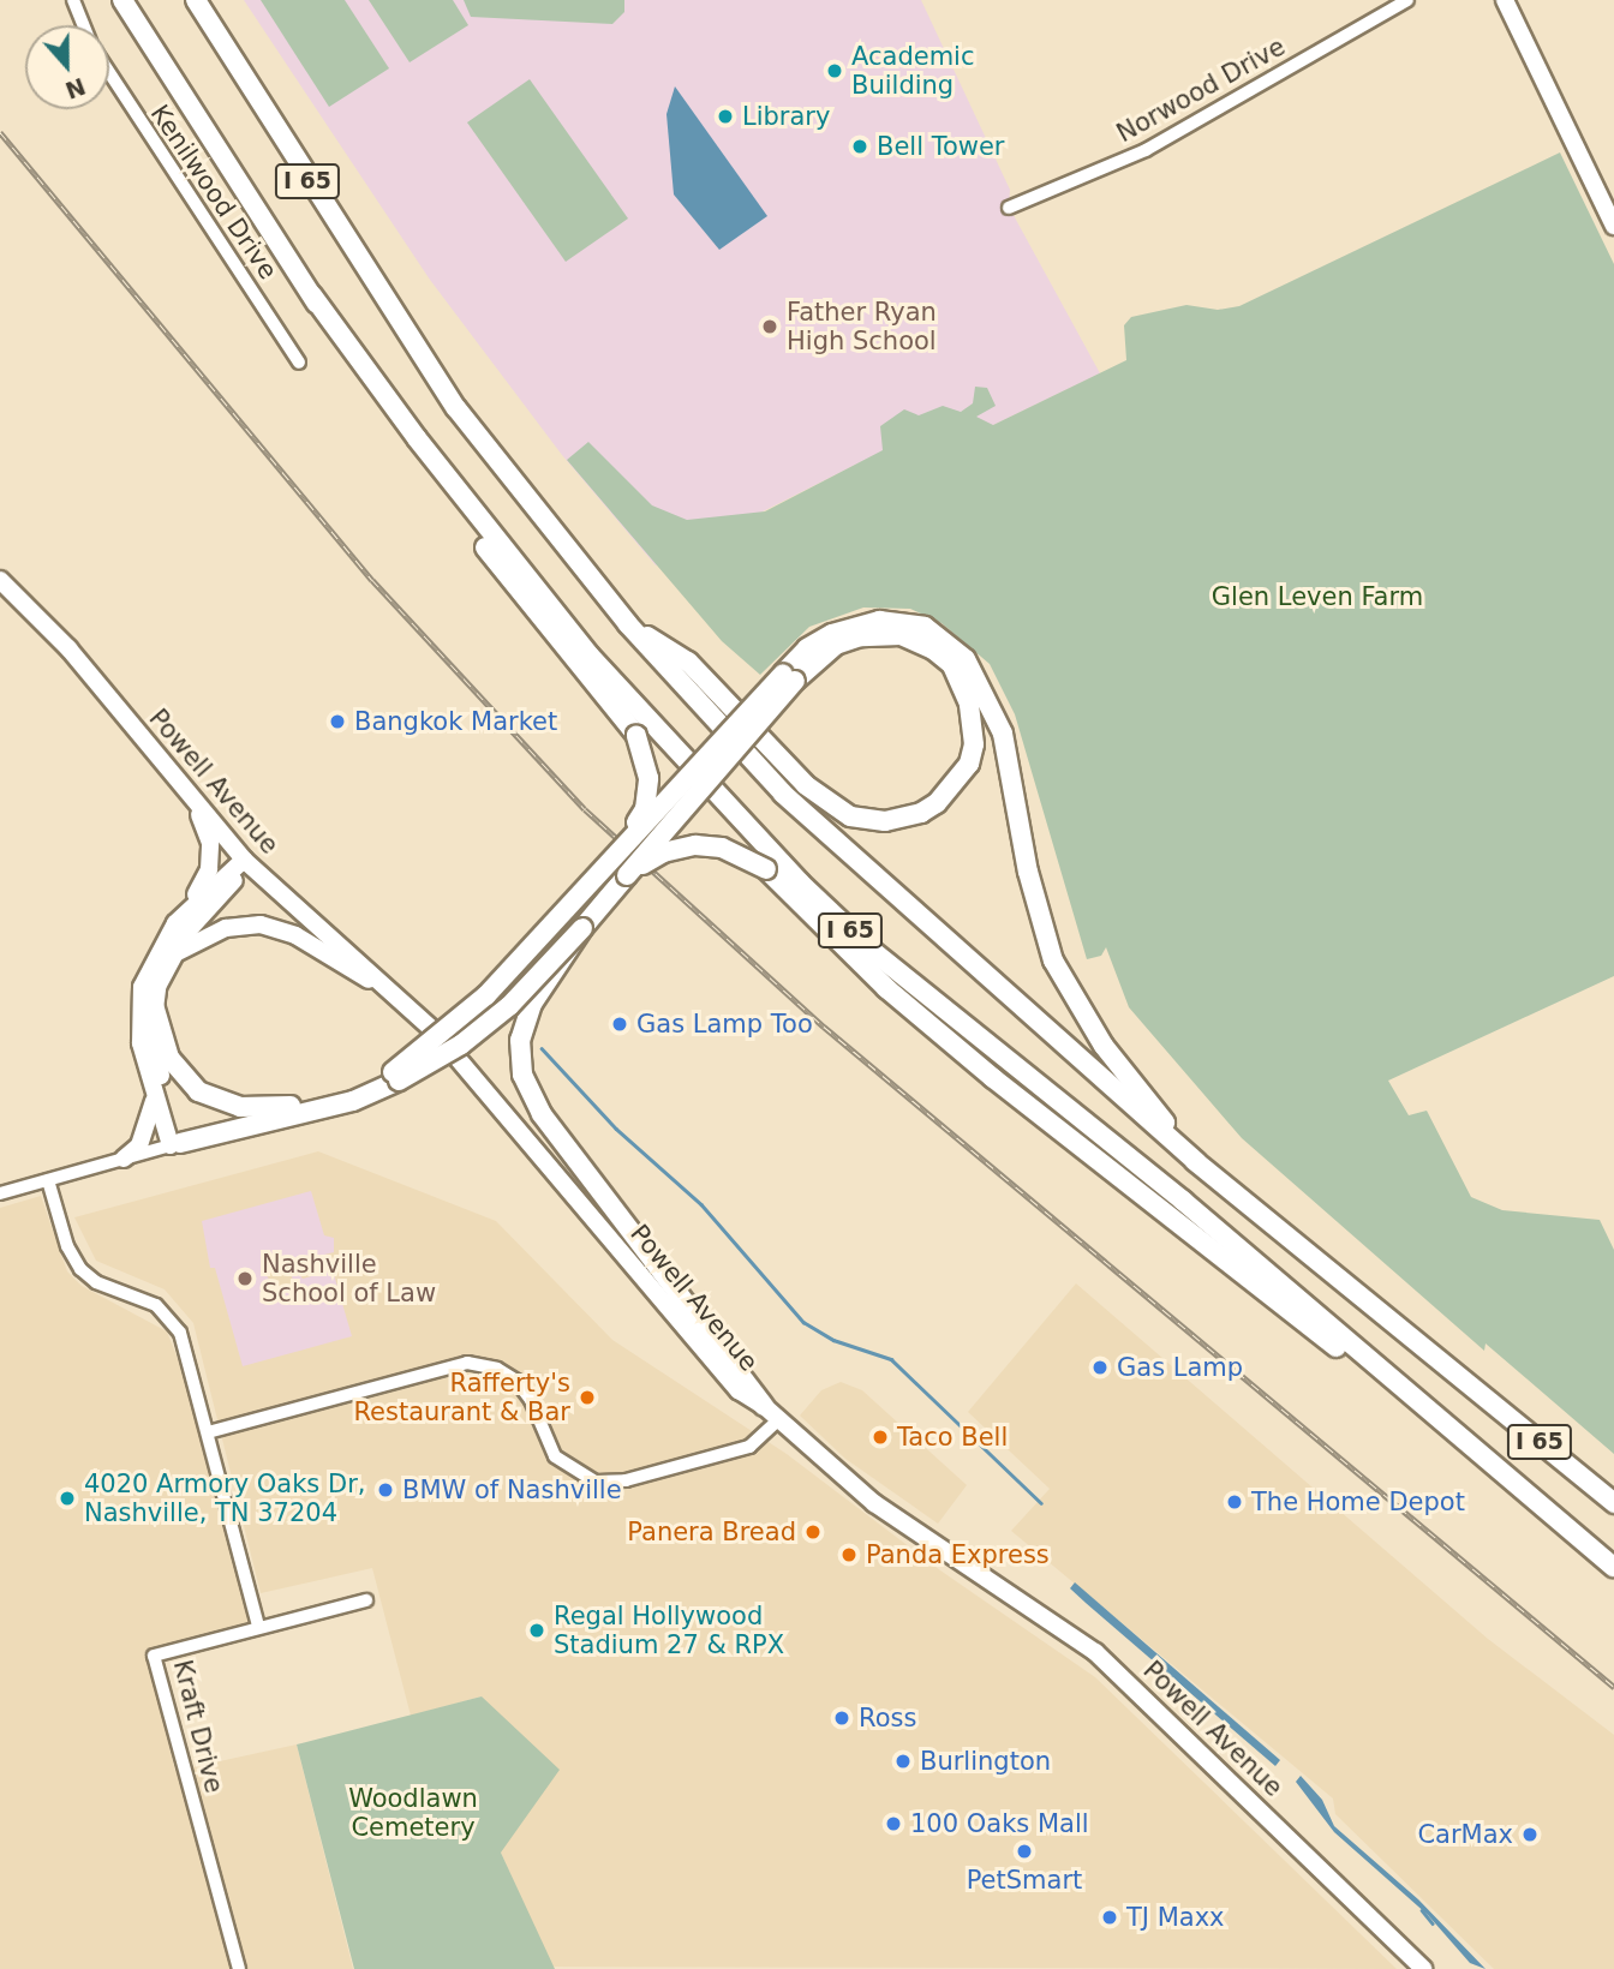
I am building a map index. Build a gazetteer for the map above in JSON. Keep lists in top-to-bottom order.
{
  "streets": {
    "highway": ["I 65"],
    "main road": ["Powell Avenue"],
    "street": ["Norwood Drive", "Kenilwood Drive", "Kraft Drive"]
  },
  "parks": ["Glen Leven Farm", "Woodlawn Cemetery"],
  "places": [
    "Academic Building",
    "Library",
    "Bell Tower",
    "Father Ryan High School",
    "Bangkok Market",
    "Gas Lamp Too",
    "Nashville School of Law",
    "Gas Lamp",
    "Rafferty's Restaurant & Bar",
    "Taco Bell",
    "BMW of Nashville",
    "4020 Armory Oaks Dr, Nashville, TN 37204",
    "The Home Depot",
    "Panera Bread",
    "Panda Express",
    "Regal Hollywood Stadium 27 & RPX",
    "Ross",
    "Burlington",
    "100 Oaks Mall",
    "CarMax",
    "PetSmart",
    "TJ Maxx"
  ],
  "north": "bottom"
}
